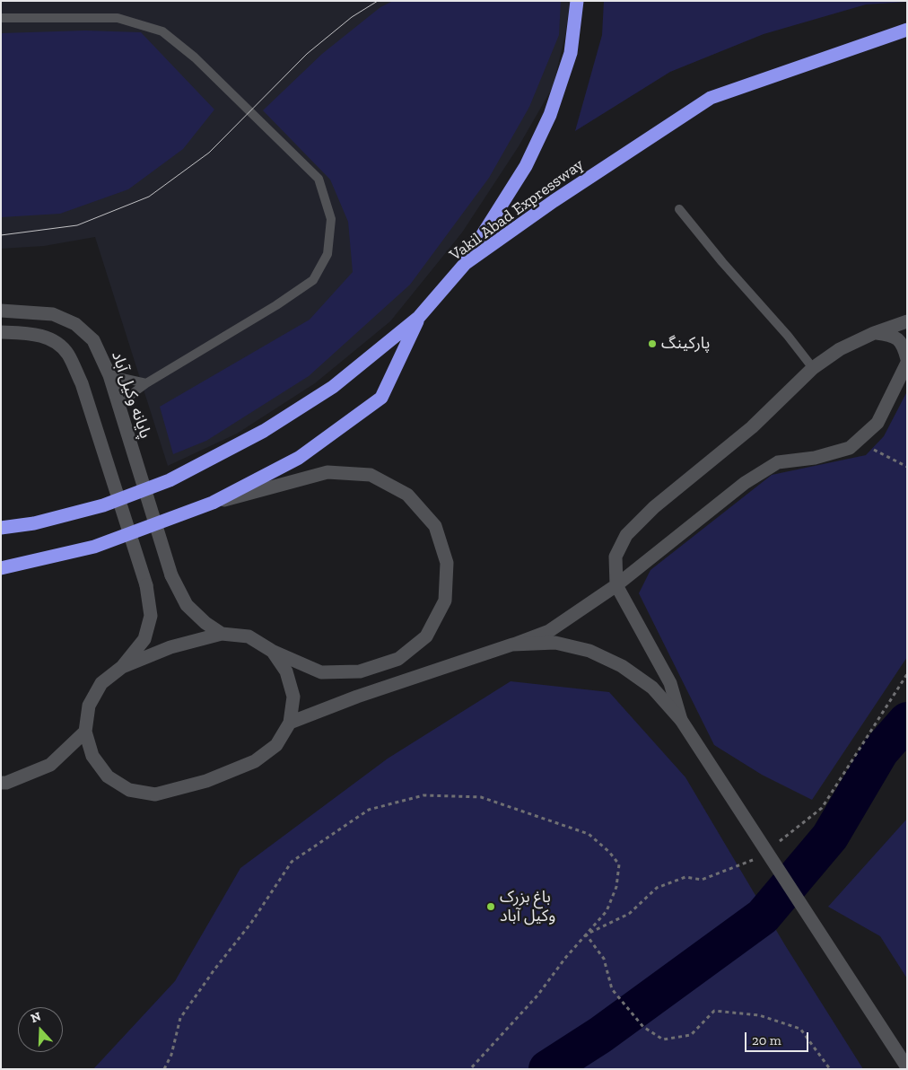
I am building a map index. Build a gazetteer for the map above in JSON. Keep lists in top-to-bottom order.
{
  "streets": {
    "highway": ["Vakil Abad Expressway"],
    "street": ["پایانه وکیل آباد"]
  },
  "places": ["پارکینگ", "باغ بزرک وکیل آباد"],
  "scale_bar": "20 m",
  "north": "top"
}
